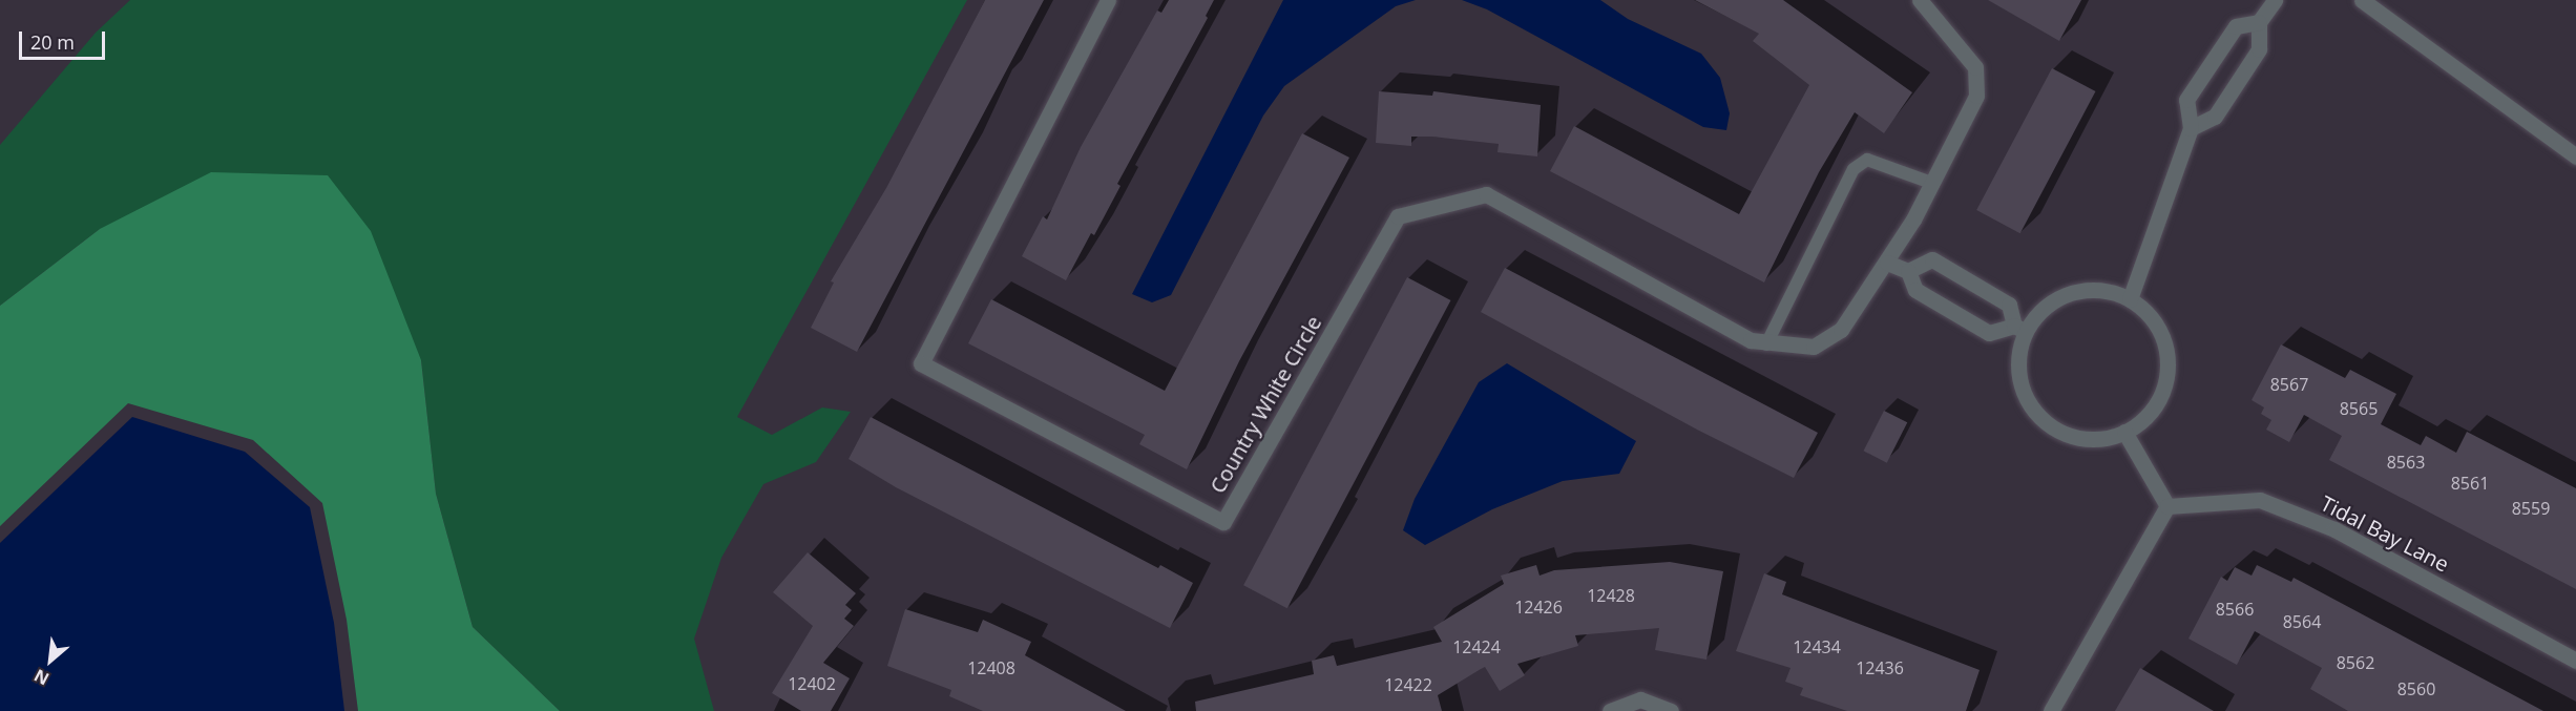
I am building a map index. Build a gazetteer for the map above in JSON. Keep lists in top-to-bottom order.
{
  "streets": {
    "street": ["Country White Circle", "Tidal Bay Lane"]
  },
  "house_numbers": [
    "8567",
    "8565",
    "8563",
    "8561",
    "8559",
    "12428",
    "12426",
    "8566",
    "8564",
    "12424",
    "12434",
    "8562",
    "12408",
    "12436",
    "12402",
    "12422",
    "8560"
  ],
  "scale_bar": "20 m",
  "north": "bottom left"
}
